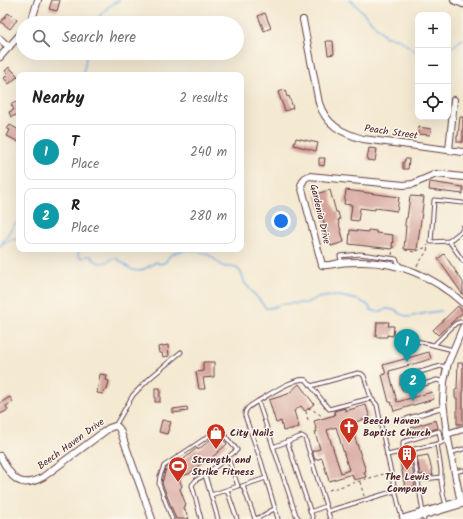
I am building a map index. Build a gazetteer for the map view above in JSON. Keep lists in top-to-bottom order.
{
  "streets": {
    "street": ["Peach Street", "Gardenia Drive", "Beech Haven Drive"]
  },
  "places": {
    "church": ["Beech Haven Baptist Church"],
    "shop": ["City Nails"],
    "building": ["The Lewis Company"],
    "sports": ["Strength and Strike Fitness"]
  },
  "page": {
    "map_buttons": ["+", "−"],
    "search": "Search here",
    "heading": ["Nearby", "2 results"],
    "list": [
      {
        "mark": "1",
        "name": "T",
        "note": "Place",
        "value": "240 m"
      },
      {
        "mark": "2",
        "name": "R",
        "note": "Place",
        "value": "280 m"
      }
    ],
    "pins": ["1", "2"]
  }
}
